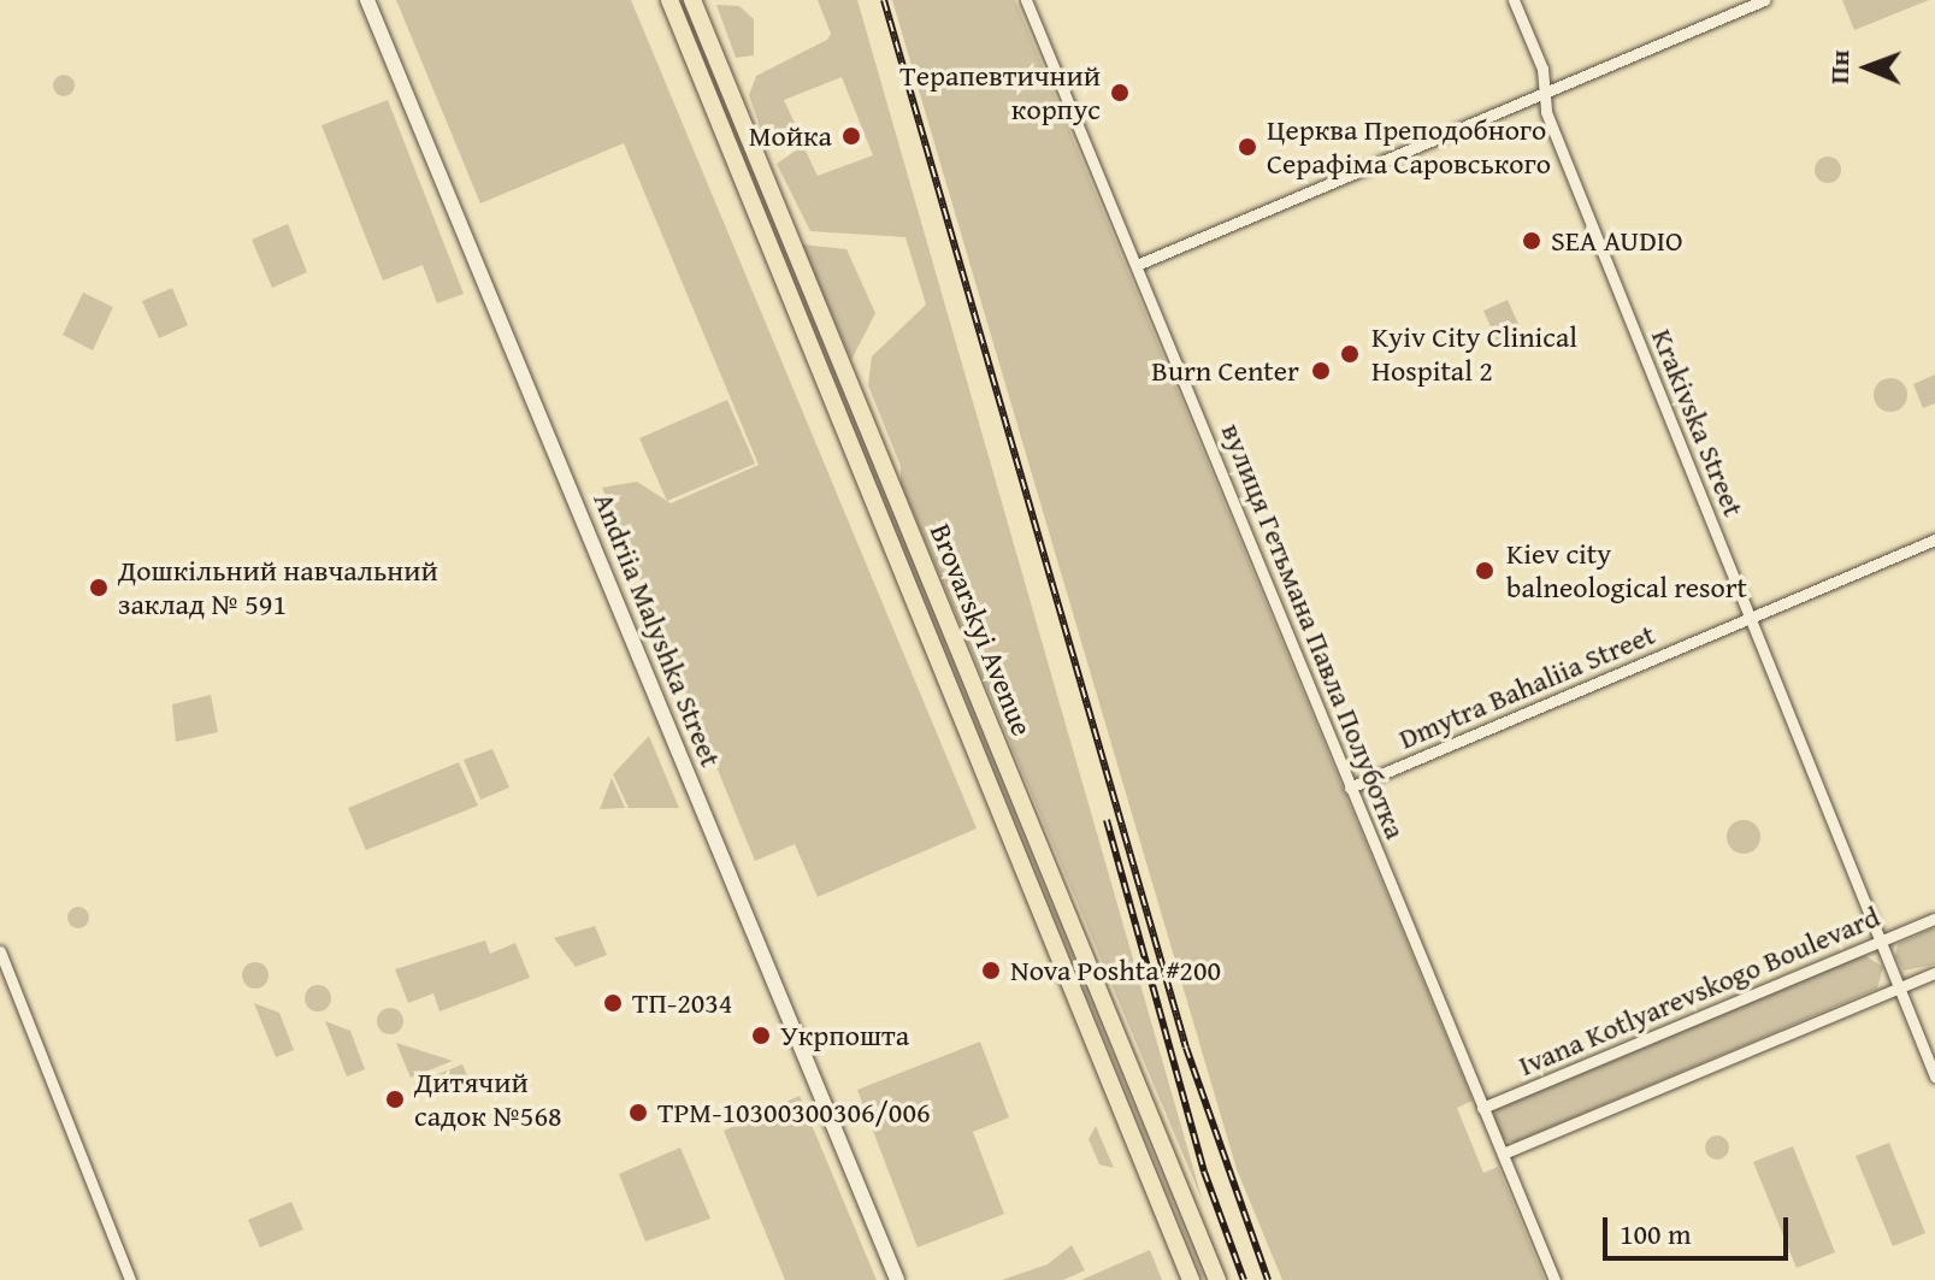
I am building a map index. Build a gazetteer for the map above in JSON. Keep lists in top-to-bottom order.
{
  "streets": {
    "main road": ["Brovarskyi Avenue"],
    "street": [
      "Krakivska Street",
      "Andriia Malyshka Street",
      "вулиця Гетьмана Павла Полуботка",
      "Dmytra Bahaliia Street",
      "Ivana Kotlyarevskogo Boulevard"
    ]
  },
  "crossings": [
    ["Krakivska Street", "Dmytra Bahaliia Street"],
    ["Krakivska Street", "Ivana Kotlyarevskogo Boulevard"],
    ["вулиця Гетьмана Павла Полуботка", "Dmytra Bahaliia Street"],
    ["вулиця Гетьмана Павла Полуботка", "Ivana Kotlyarevskogo Boulevard"]
  ],
  "places": [
    "Терапевтичний корпус",
    "Мойка",
    "Церква Преподобного Серафіма Саровського",
    "SEA AUDIO",
    "Kyiv City Clinical Hospital 2",
    "Burn Center",
    "Kiev city balneological resort",
    "Дошкільний навчальний заклад № 591",
    "Nova Poshta #200",
    "ТП-2034",
    "Укрпошта",
    "Дитячий садок №568",
    "ТРМ-10300300306/006"
  ],
  "scale_bar": "100 m",
  "north": "left"
}
